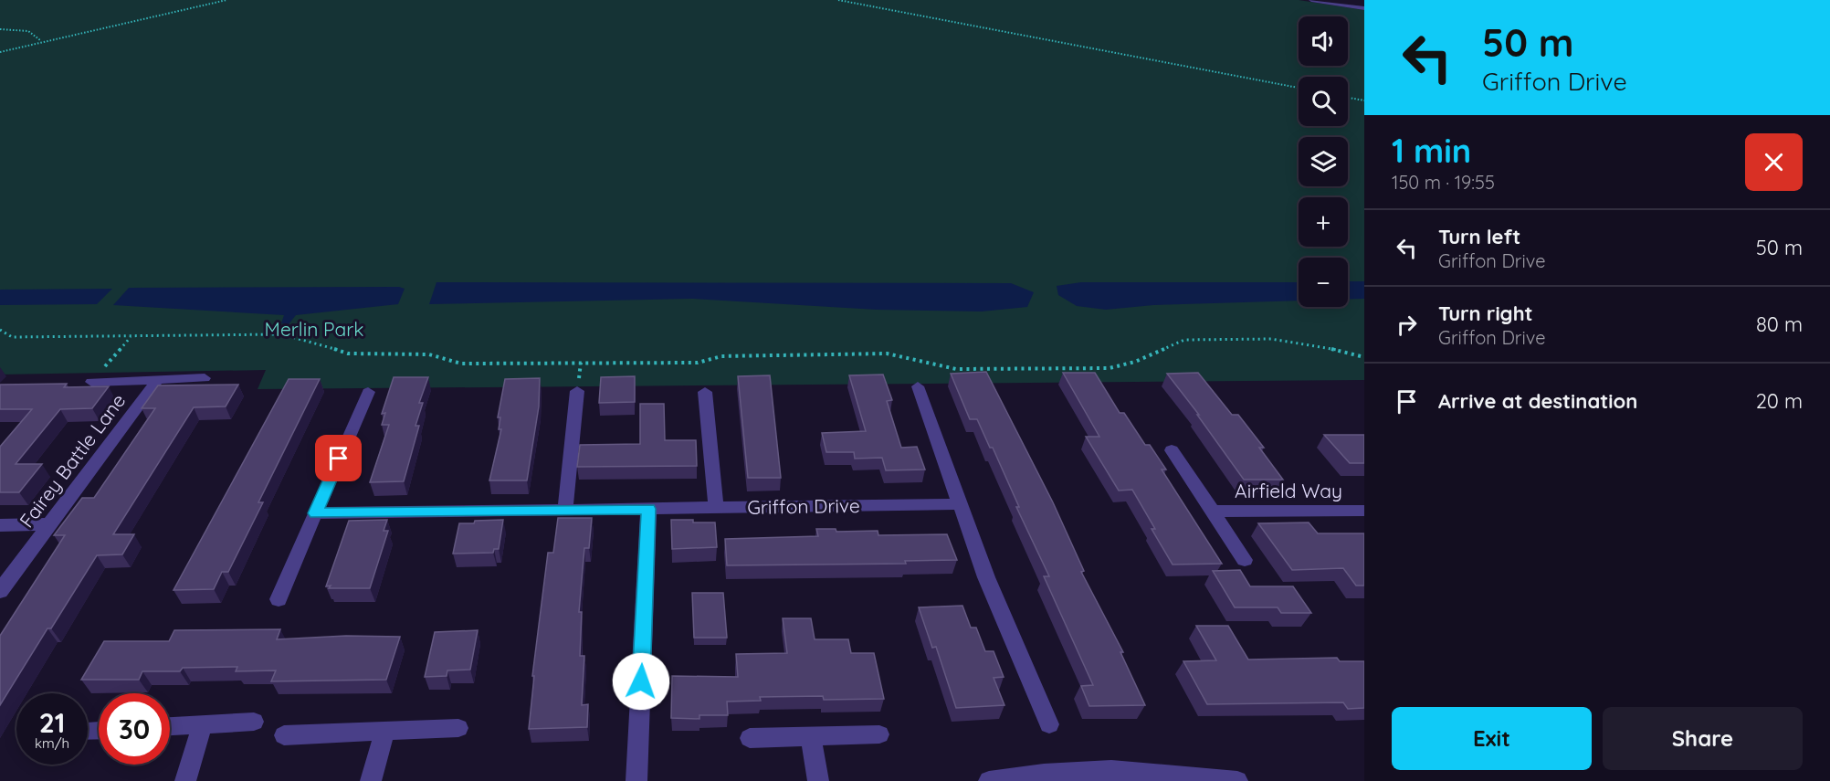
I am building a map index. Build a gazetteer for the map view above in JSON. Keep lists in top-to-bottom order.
{
  "streets": {
    "street": ["Fairey Battle Lane", "Airfield Way", "Griffon Drive"]
  },
  "parks": ["Merlin Park"],
  "page": {
    "turn": ["50 m", "Griffon Drive"],
    "map_buttons": ["+", "−"],
    "heading": ["1 min", "150 m · 19:55"],
    "list": [
      {
        "name": "Turn left",
        "note": "Griffon Drive",
        "value": "50 m"
      },
      {
        "name": "Turn right",
        "note": "Griffon Drive",
        "value": "80 m"
      },
      {
        "name": "Arrive at destination",
        "value": "20 m"
      }
    ],
    "speed": "21 km/h",
    "limit": "30",
    "buttons": ["Exit", "Share"]
  }
}
